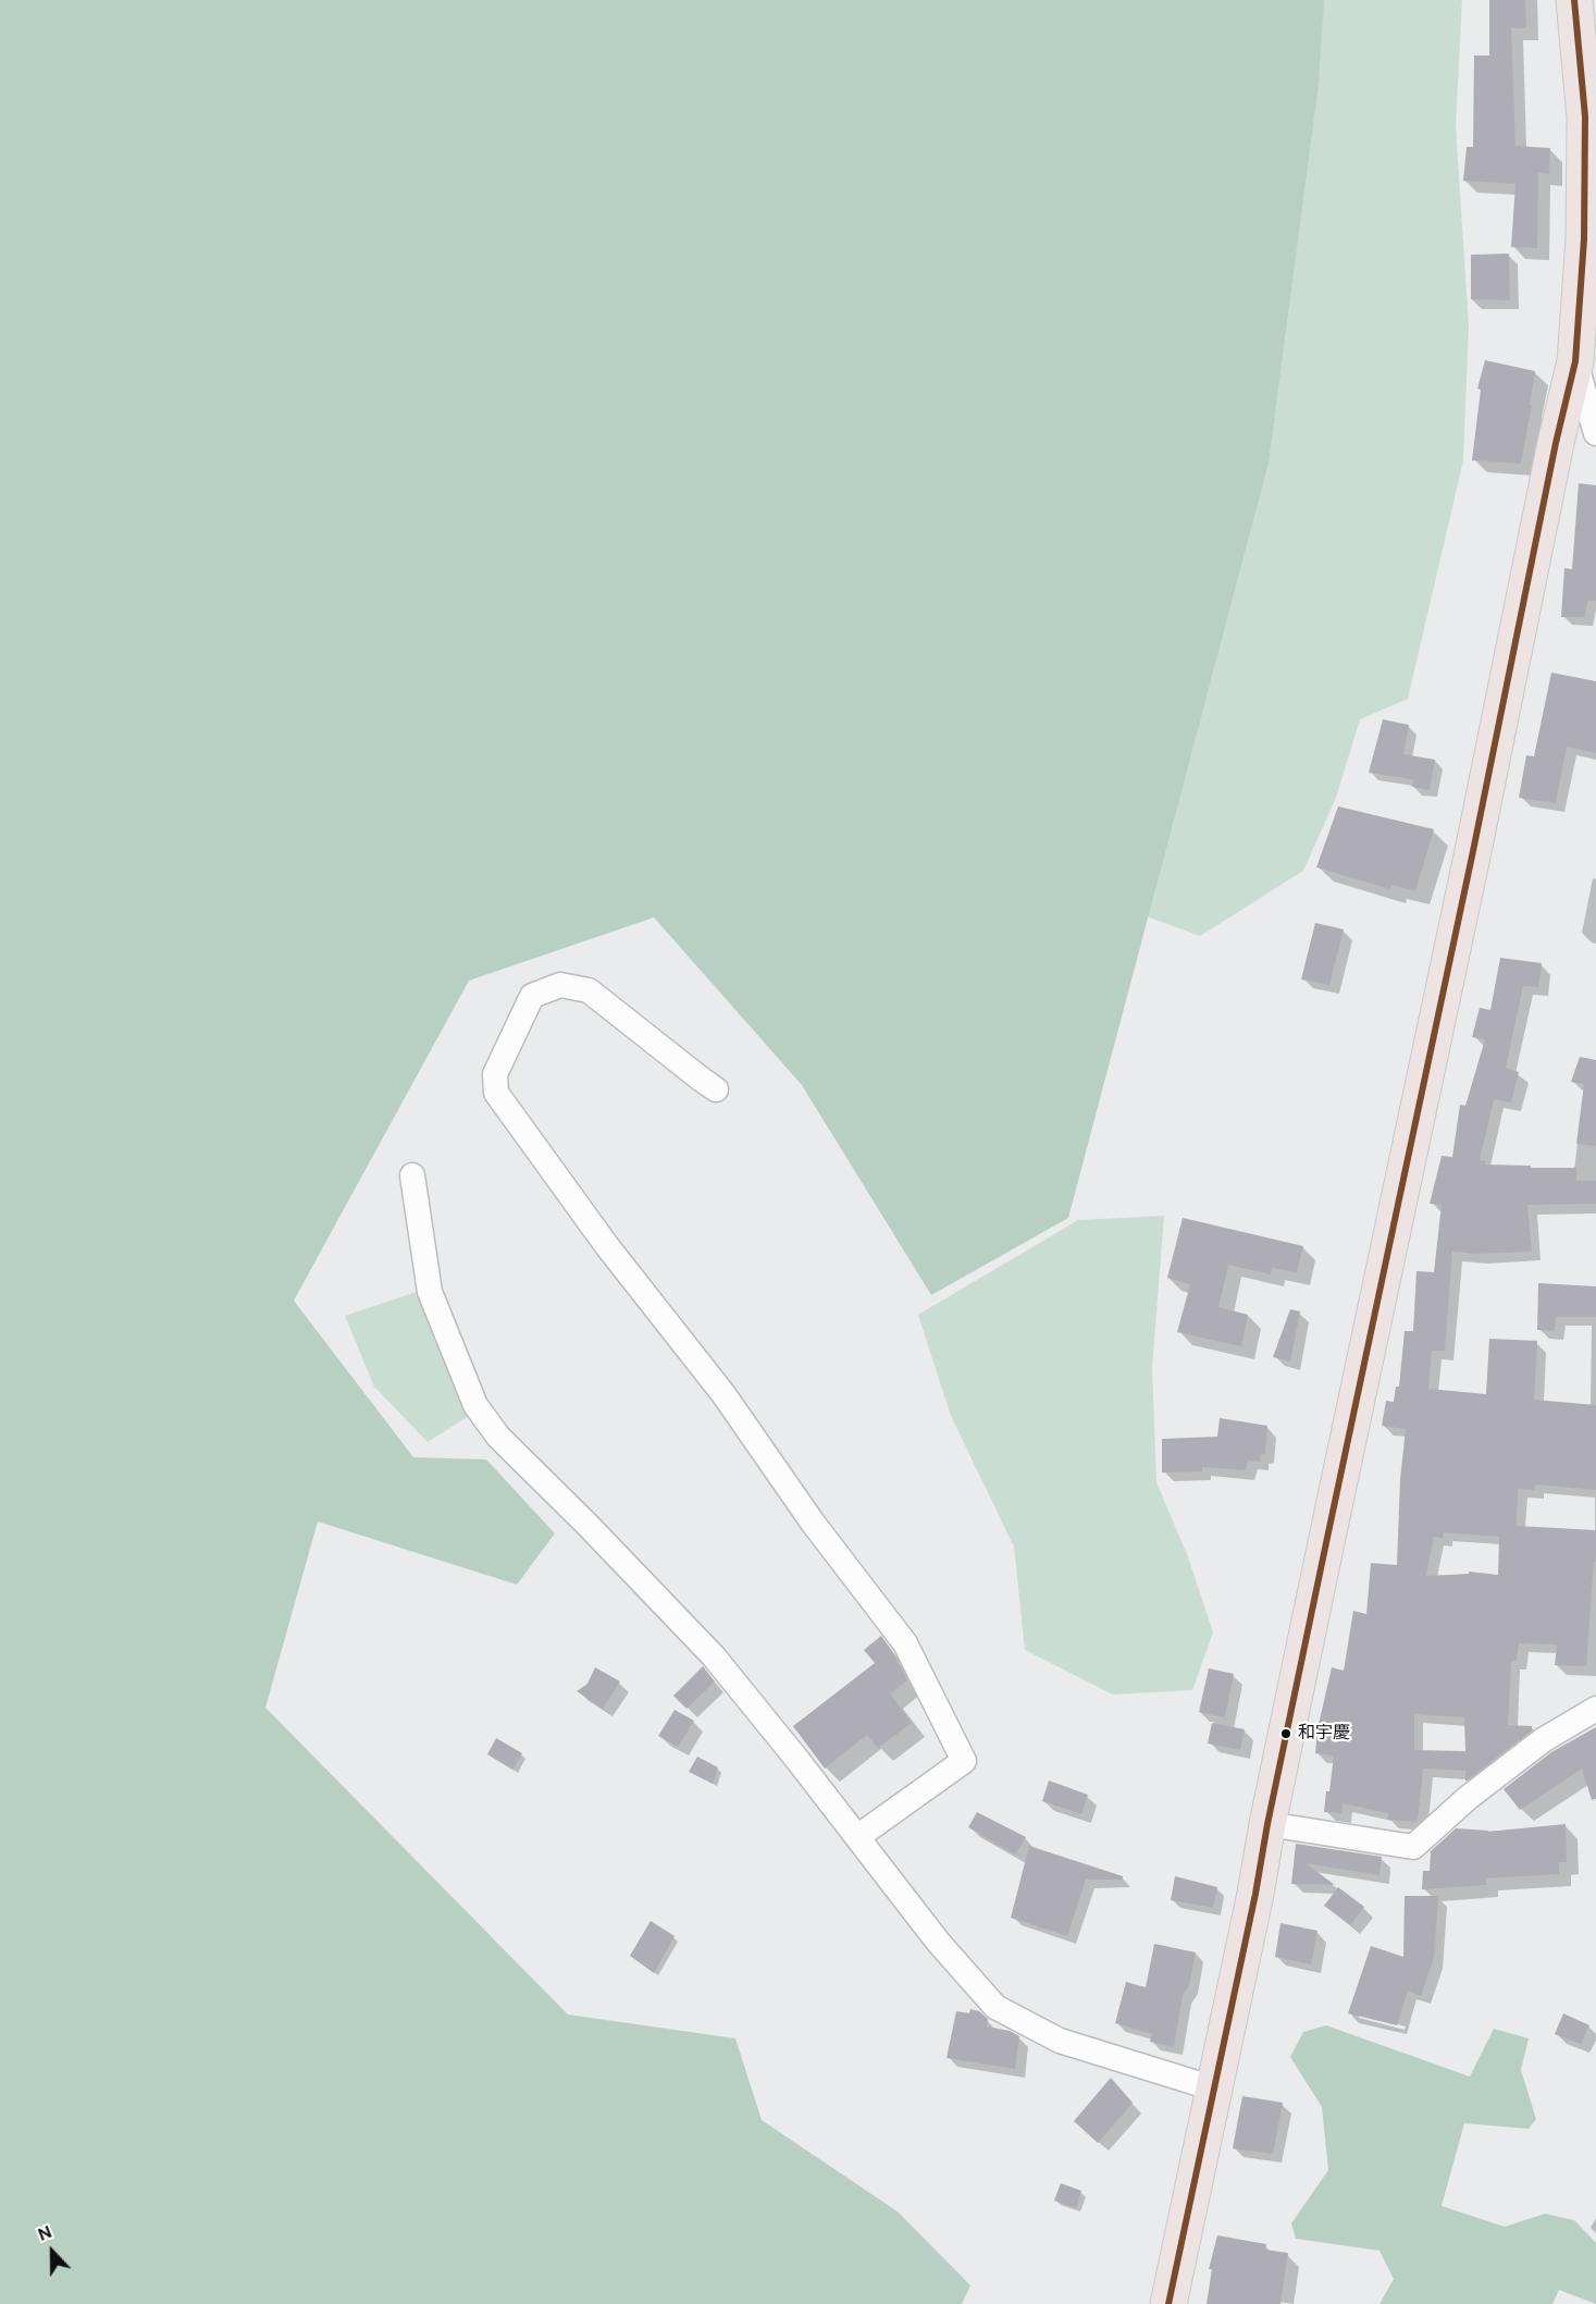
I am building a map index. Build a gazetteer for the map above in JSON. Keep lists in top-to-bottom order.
{
  "places": ["和宇慶"],
  "north": "top"
}
